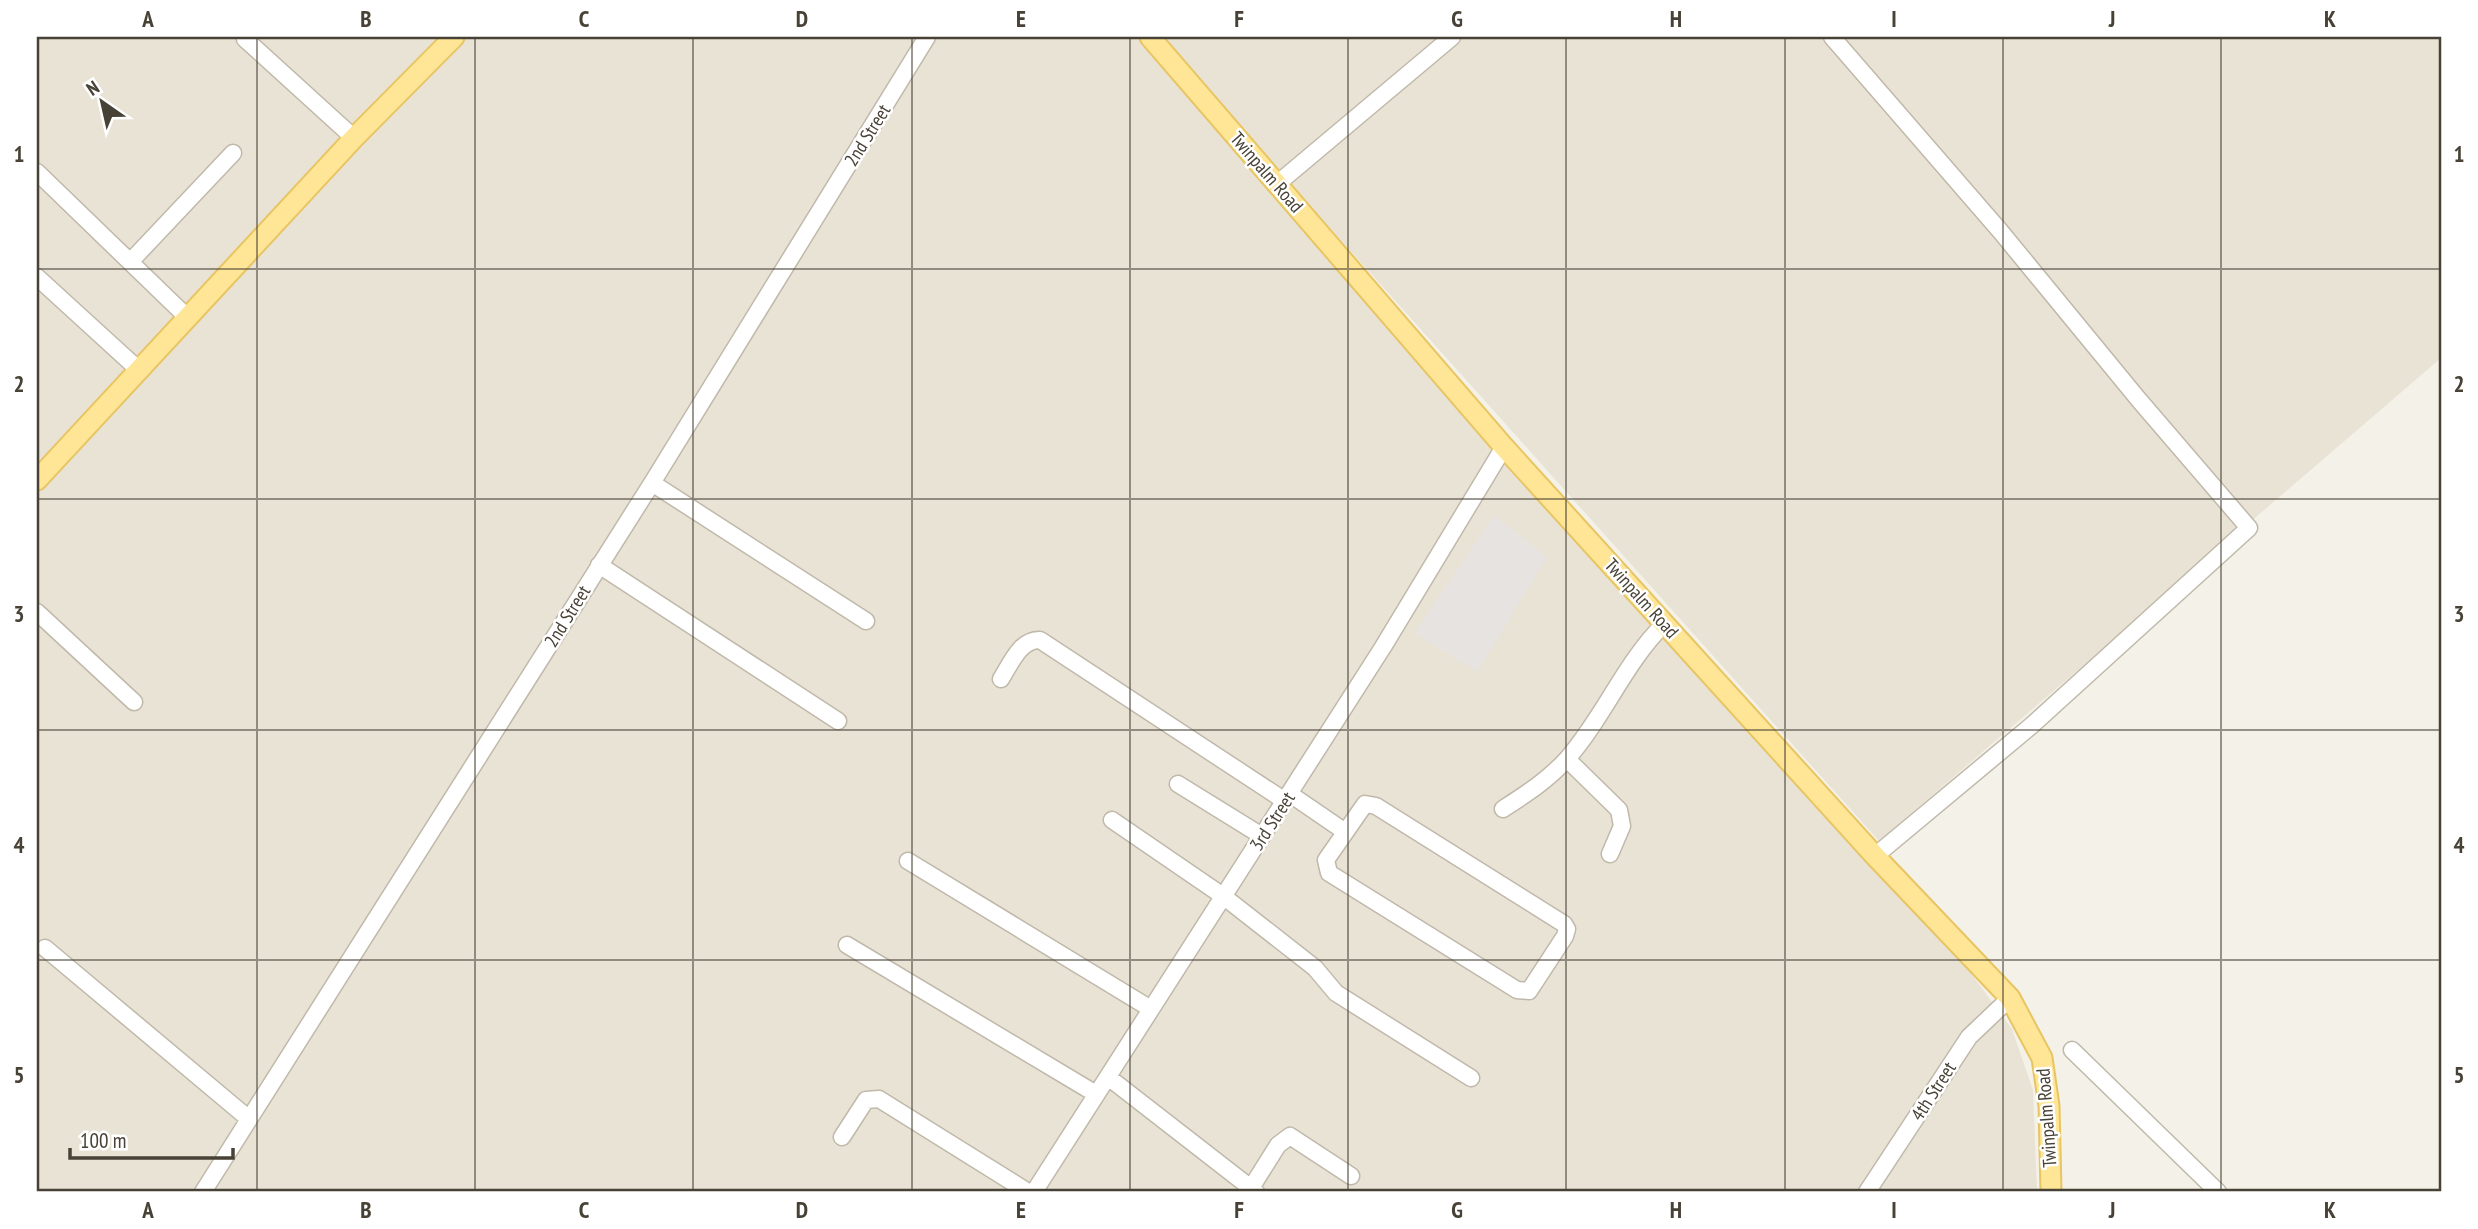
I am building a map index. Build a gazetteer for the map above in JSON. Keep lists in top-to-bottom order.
{
  "streets": {
    "main road": ["Twinpalm Road"],
    "street": ["2nd Street", "3rd Street", "4th Street"]
  },
  "crossings": [
    ["Twinpalm Road", "3rd Street"],
    ["Twinpalm Road", "4th Street"]
  ],
  "scale_bar": "100 m",
  "north": "top left",
  "grid": {
    "columns": [
      "A",
      "B",
      "C",
      "D",
      "E",
      "F",
      "G",
      "H",
      "I",
      "J",
      "K"
    ],
    "rows": [
      "1",
      "2",
      "3",
      "4",
      "5"
    ]
  }
}
